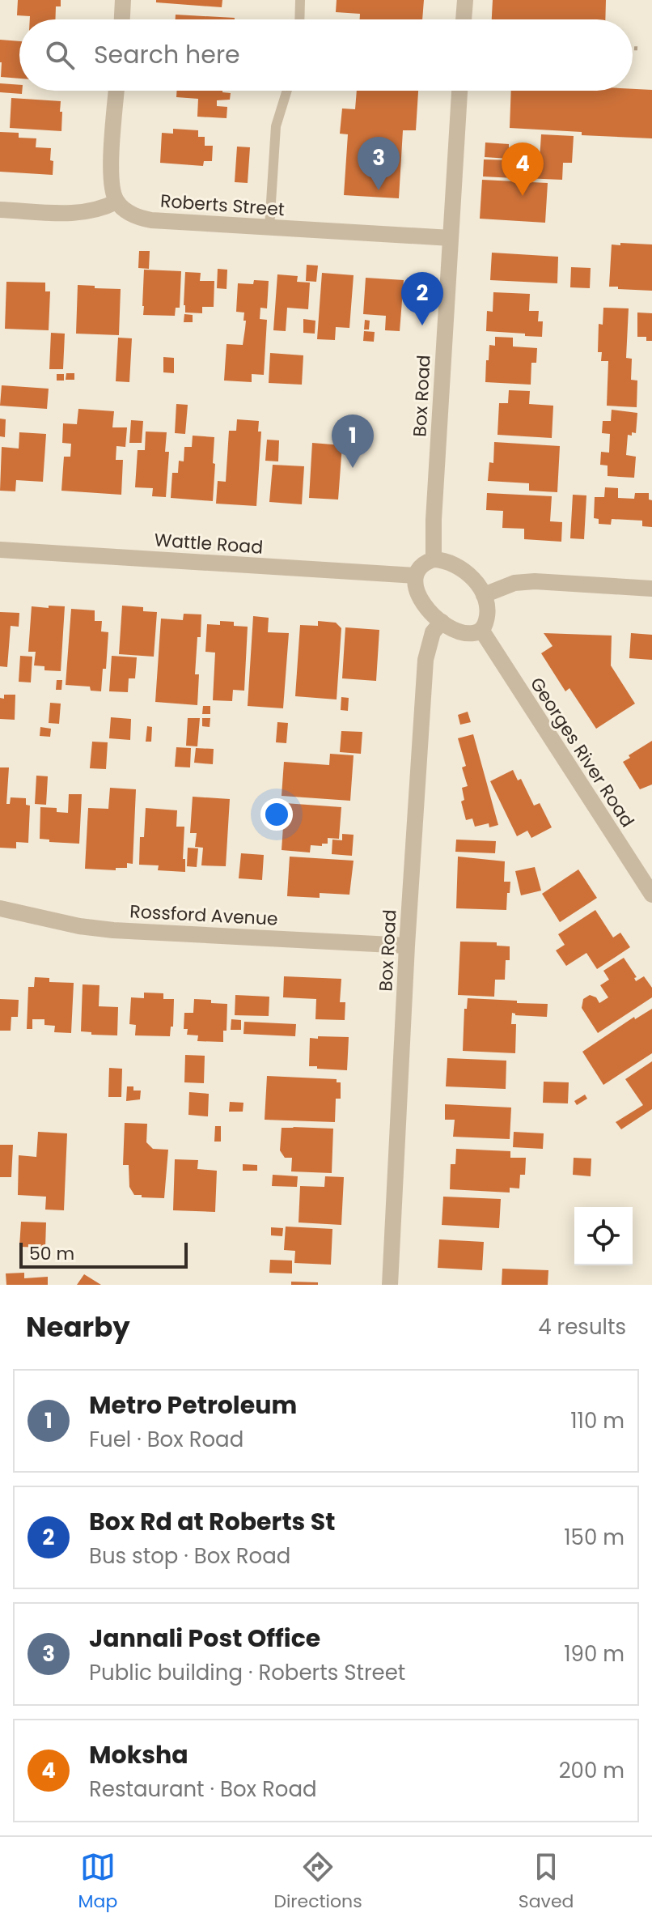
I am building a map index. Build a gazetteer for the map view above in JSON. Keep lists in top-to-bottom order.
{
  "streets": {
    "street": [
      "Roberts Street",
      "Box Road",
      "Wattle Road",
      "Georges River Road",
      "Rossford Avenue"
    ]
  },
  "crossings": [
    ["Roberts Street", "Box Road"],
    ["Box Road", "Wattle Road"],
    ["Box Road", "Georges River Road"],
    ["Box Road", "Rossford Avenue"],
    ["Wattle Road", "Georges River Road"]
  ],
  "scale_bar": "50 m",
  "page": {
    "search": "Search here",
    "pins": [
      "3",
      "4",
      "2",
      "1"
    ],
    "scale": "50 m",
    "heading": ["Nearby", "4 results"],
    "list": [
      {
        "mark": "1",
        "name": "Metro Petroleum",
        "note": "Fuel · Box Road",
        "value": "110 m"
      },
      {
        "mark": "2",
        "name": "Box Rd at Roberts St",
        "note": "Bus stop · Box Road",
        "value": "150 m"
      },
      {
        "mark": "3",
        "name": "Jannali Post Office",
        "note": "Public building · Roberts Street",
        "value": "190 m"
      },
      {
        "mark": "4",
        "name": "Moksha",
        "note": "Restaurant · Box Road",
        "value": "200 m"
      }
    ],
    "nav": ["Map", "Directions", "Saved"]
  }
}
